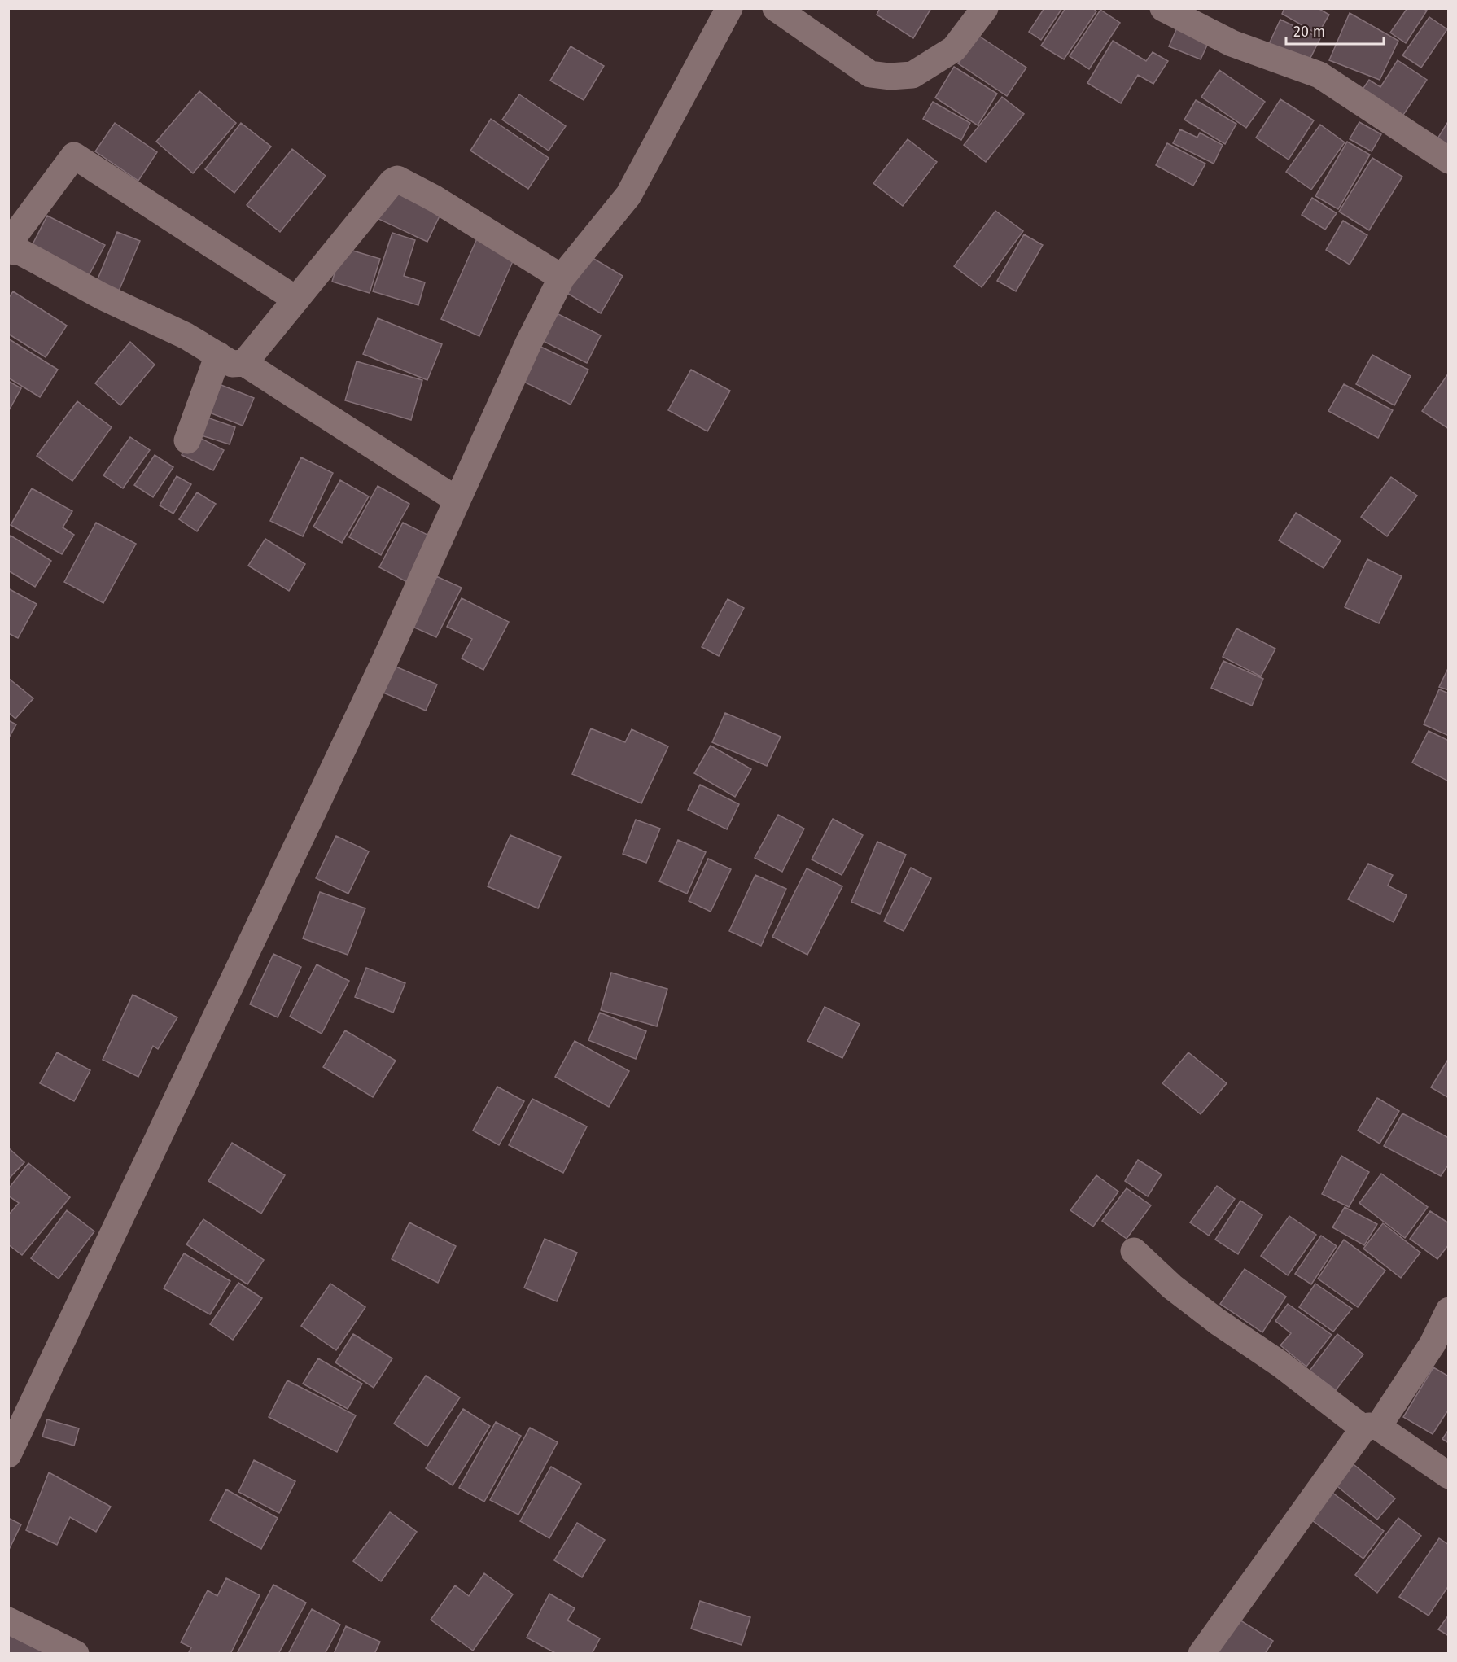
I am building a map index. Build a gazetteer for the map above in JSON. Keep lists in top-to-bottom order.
{
  "scale_bar": "20 m"
}
